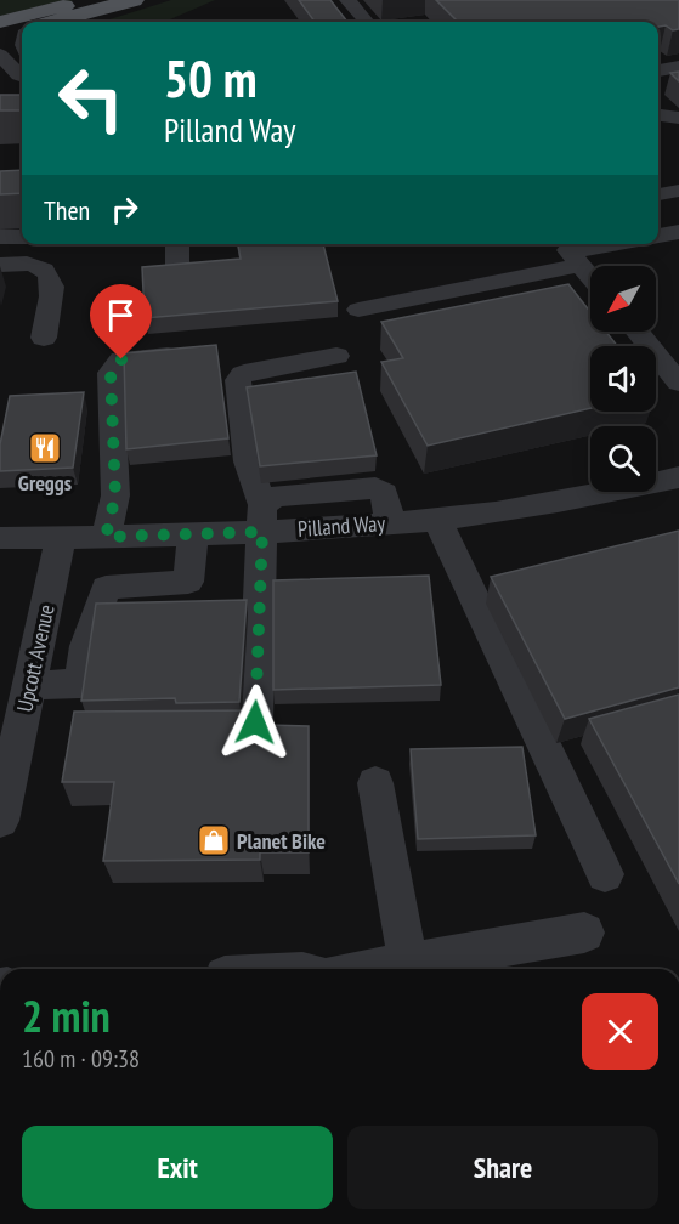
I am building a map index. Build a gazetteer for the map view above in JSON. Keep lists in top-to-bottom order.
{
  "streets": {
    "street": ["Pilland Way", "Upcott Avenue"]
  },
  "crossings": [
    ["Pilland Way", "Upcott Avenue"]
  ],
  "places": {
    "restaurant": ["Greggs"],
    "shop": ["Planet Bike"]
  },
  "north": "bottom left",
  "page": {
    "turn": ["50 m", "Pilland Way"],
    "then": "Then",
    "heading": ["2 min", "160 m · 09:38"],
    "buttons": ["Exit", "Share"]
  }
}
